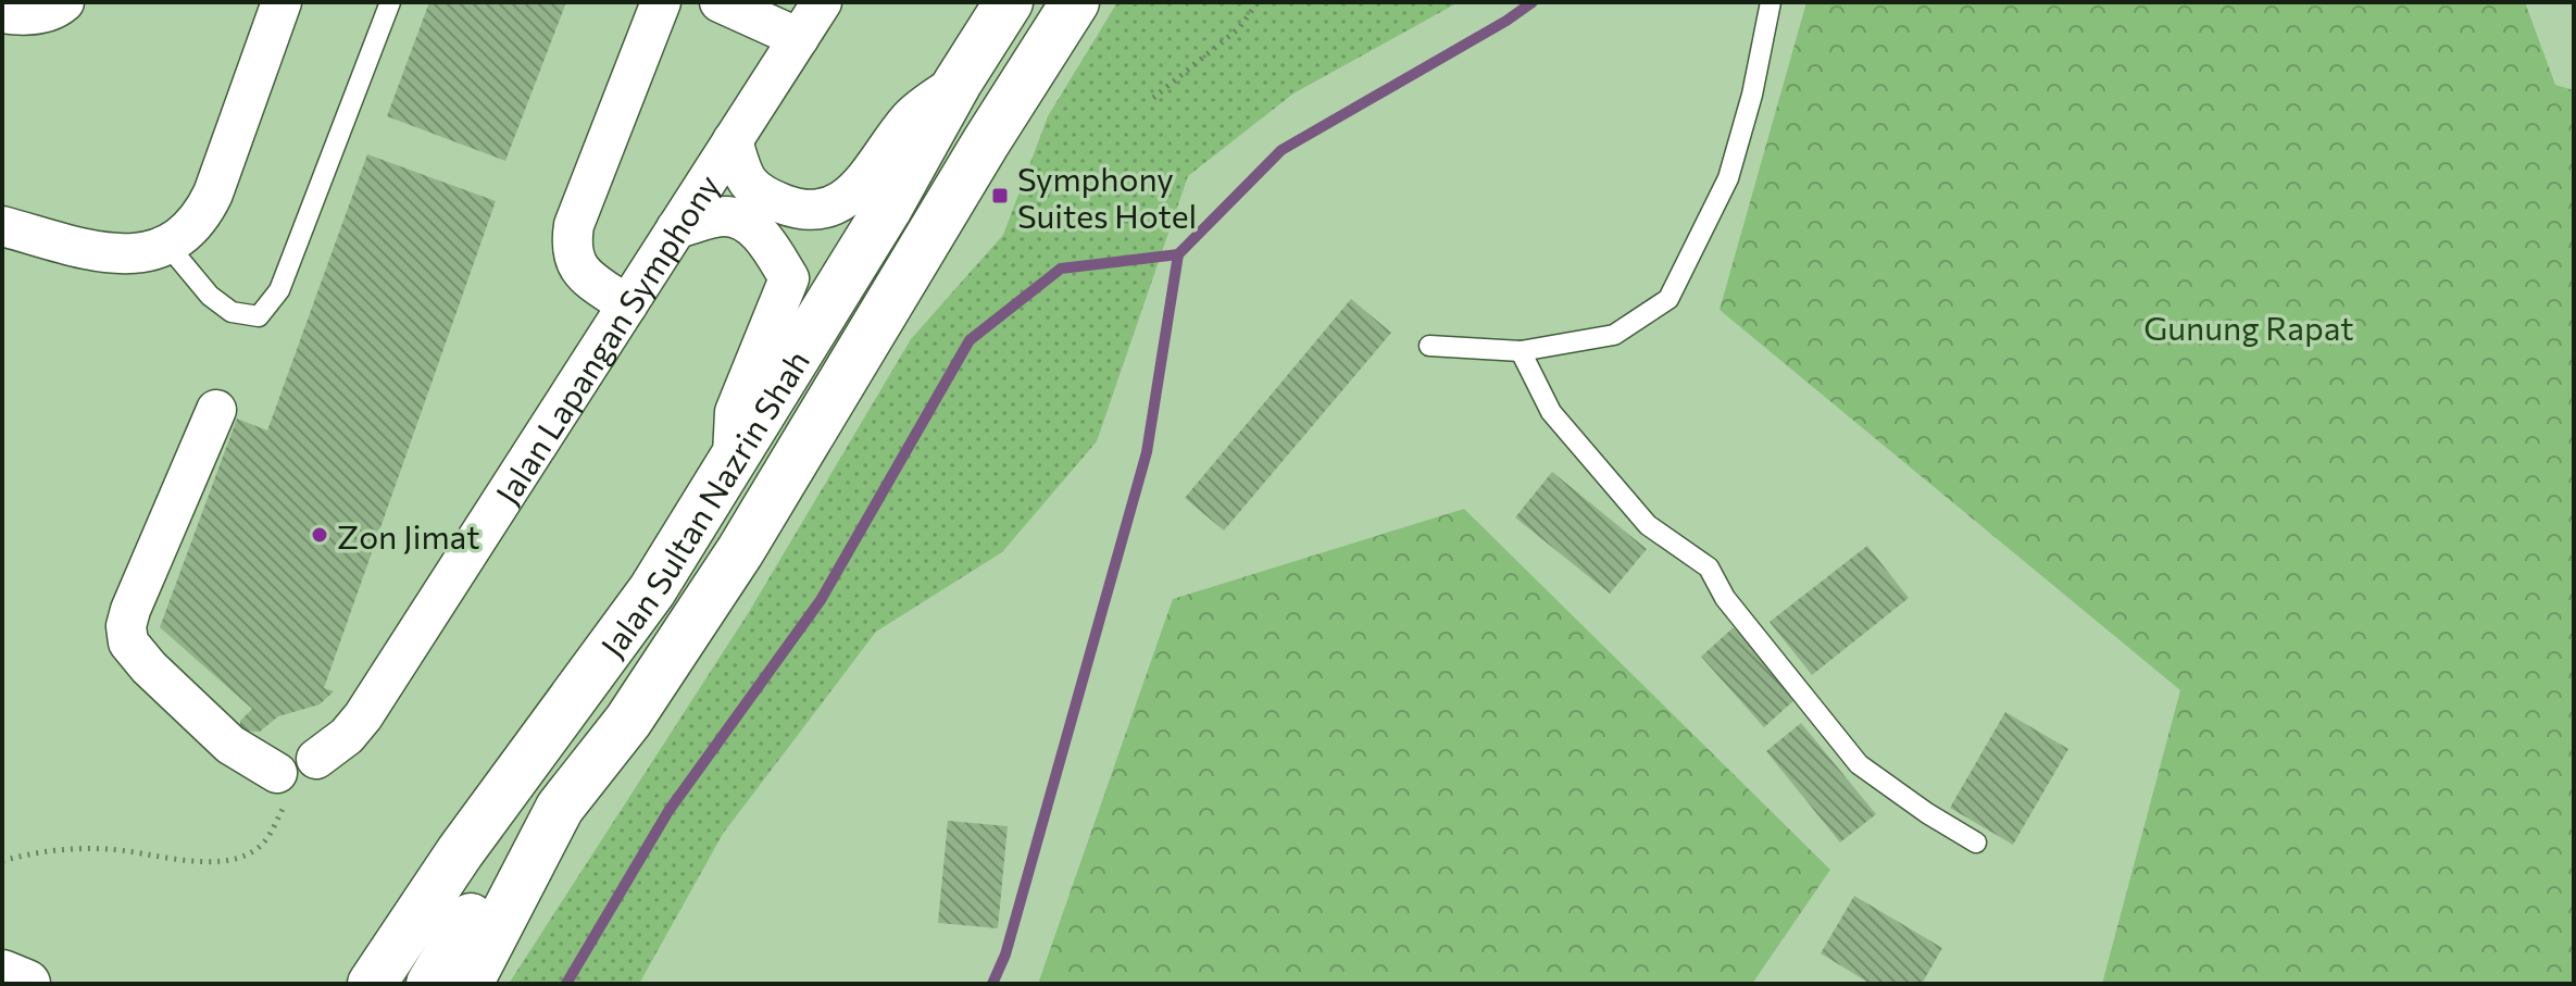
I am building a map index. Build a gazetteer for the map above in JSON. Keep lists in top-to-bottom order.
{
  "streets": {
    "main road": ["Jalan Sultan Nazrin Shah"],
    "street": ["Jalan Lapangan Symphony"]
  },
  "parks": ["Gunung Rapat"],
  "places": {
    "transit": ["Symphony Suites Hotel"],
    "other": ["Zon Jimat"]
  }
}
